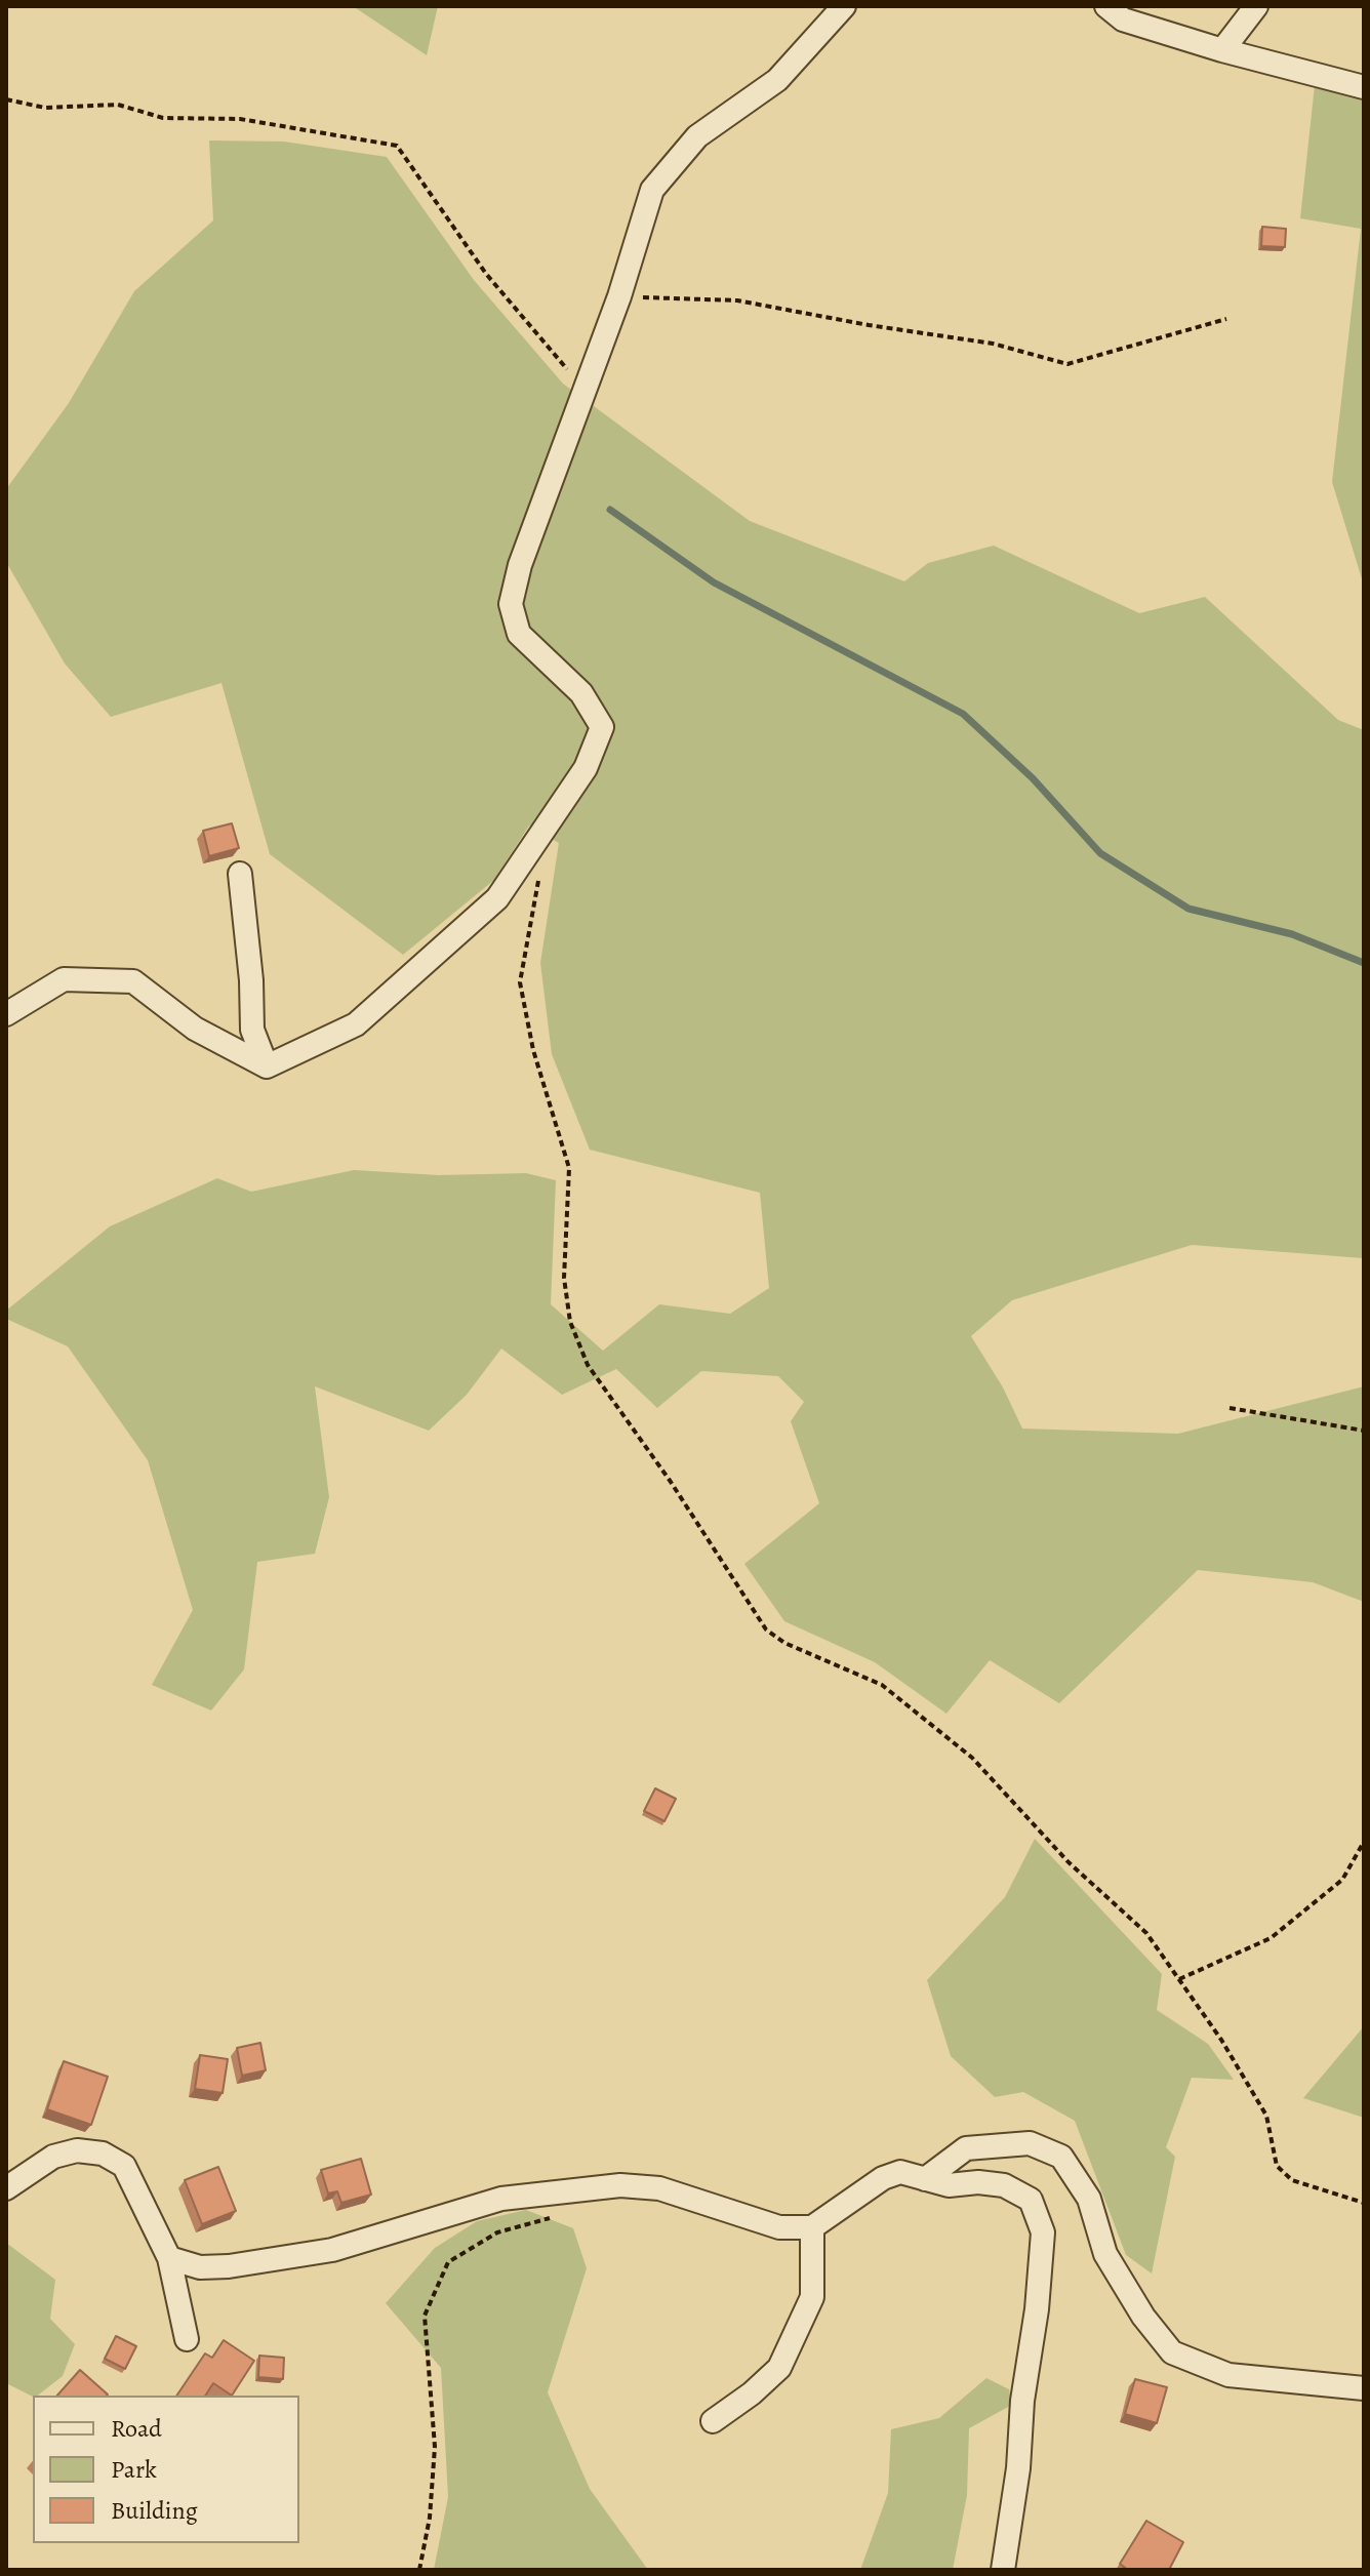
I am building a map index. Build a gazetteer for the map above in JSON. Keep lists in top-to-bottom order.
{
  "legend": ["Road", "Park", "Building"]
}
